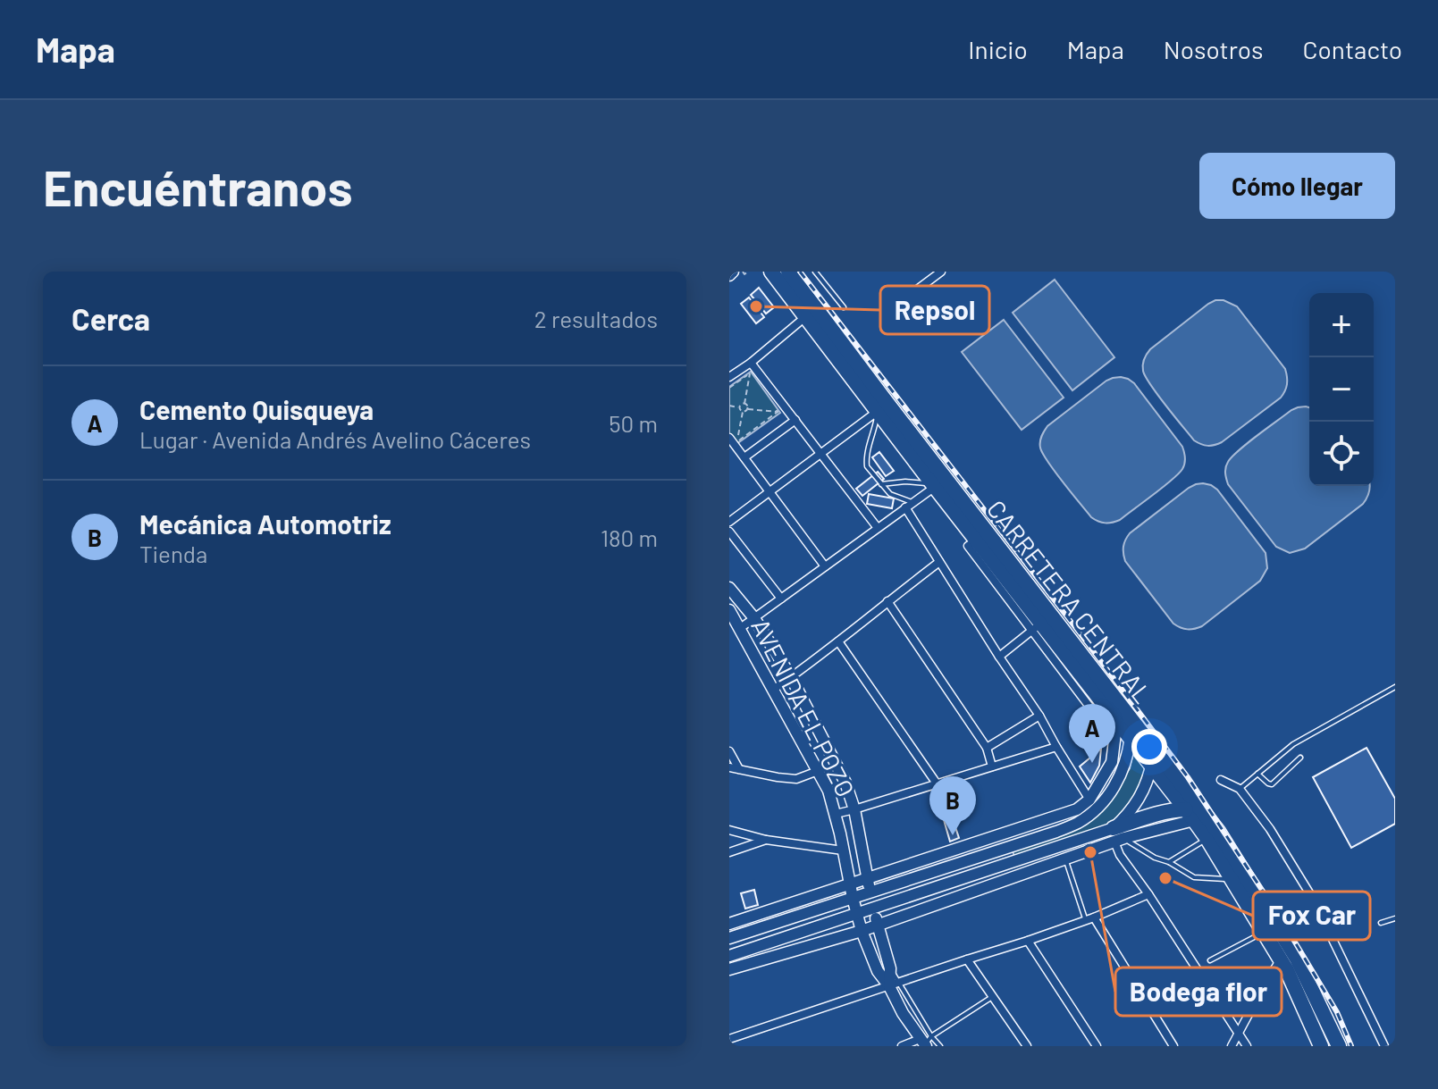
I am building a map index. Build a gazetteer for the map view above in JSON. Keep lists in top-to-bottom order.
{
  "streets": {
    "highway": ["CARRETERA CENTRAL"],
    "street": ["AVENIDA EL POZO"]
  },
  "places": ["Repsol", "Bodega flor", "Fox Car"],
  "page": {
    "header": "Mapa",
    "nav": [
      "Inicio",
      "Mapa",
      "Nosotros",
      "Contacto"
    ],
    "buttons": "Cómo llegar",
    "title": "Encuéntranos",
    "heading": ["Cerca", "2 resultados"],
    "map_buttons": ["+", "−"],
    "list": [
      {
        "mark": "A",
        "name": "Cemento Quisqueya",
        "note": "Lugar · Avenida Andrés Avelino Cáceres",
        "value": "50 m"
      },
      {
        "mark": "B",
        "name": "Mecánica Automotriz",
        "note": "Tienda",
        "value": "180 m"
      }
    ],
    "pins": ["A", "B"]
  }
}
